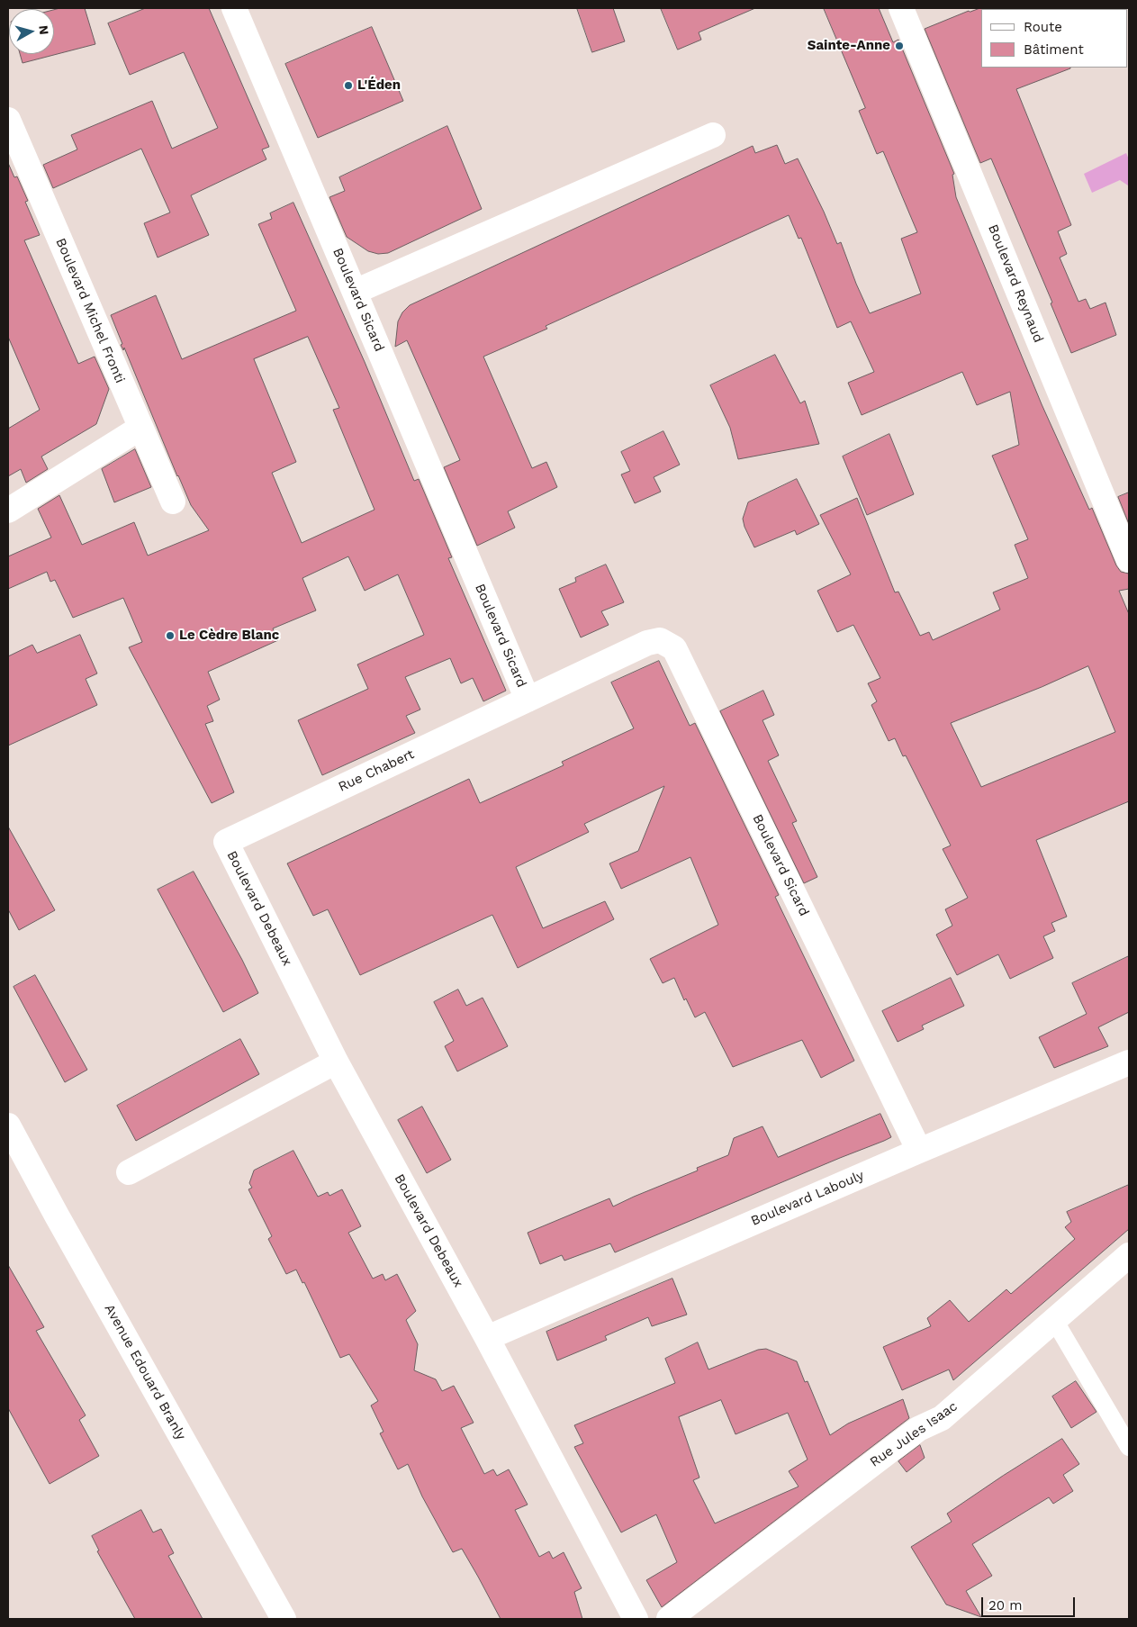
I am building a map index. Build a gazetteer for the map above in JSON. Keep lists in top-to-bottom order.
{
  "streets": {
    "street": [
      "Boulevard Reynaud",
      "Boulevard Sicard",
      "Boulevard Michel Fronti",
      "Rue Chabert",
      "Boulevard Debeaux",
      "Boulevard Labouly",
      "Avenue Edouard Branly",
      "Rue Jules Isaac"
    ]
  },
  "crossings": [
    ["Boulevard Sicard", "Rue Chabert"],
    ["Boulevard Sicard", "Boulevard Labouly"],
    ["Rue Chabert", "Boulevard Debeaux"],
    ["Boulevard Debeaux", "Boulevard Labouly"]
  ],
  "places": ["Sainte-Anne", "L'Éden", "Le Cèdre Blanc"],
  "legend": ["Route", "Bâtiment"],
  "scale_bar": "20 m",
  "north": "right"
}
